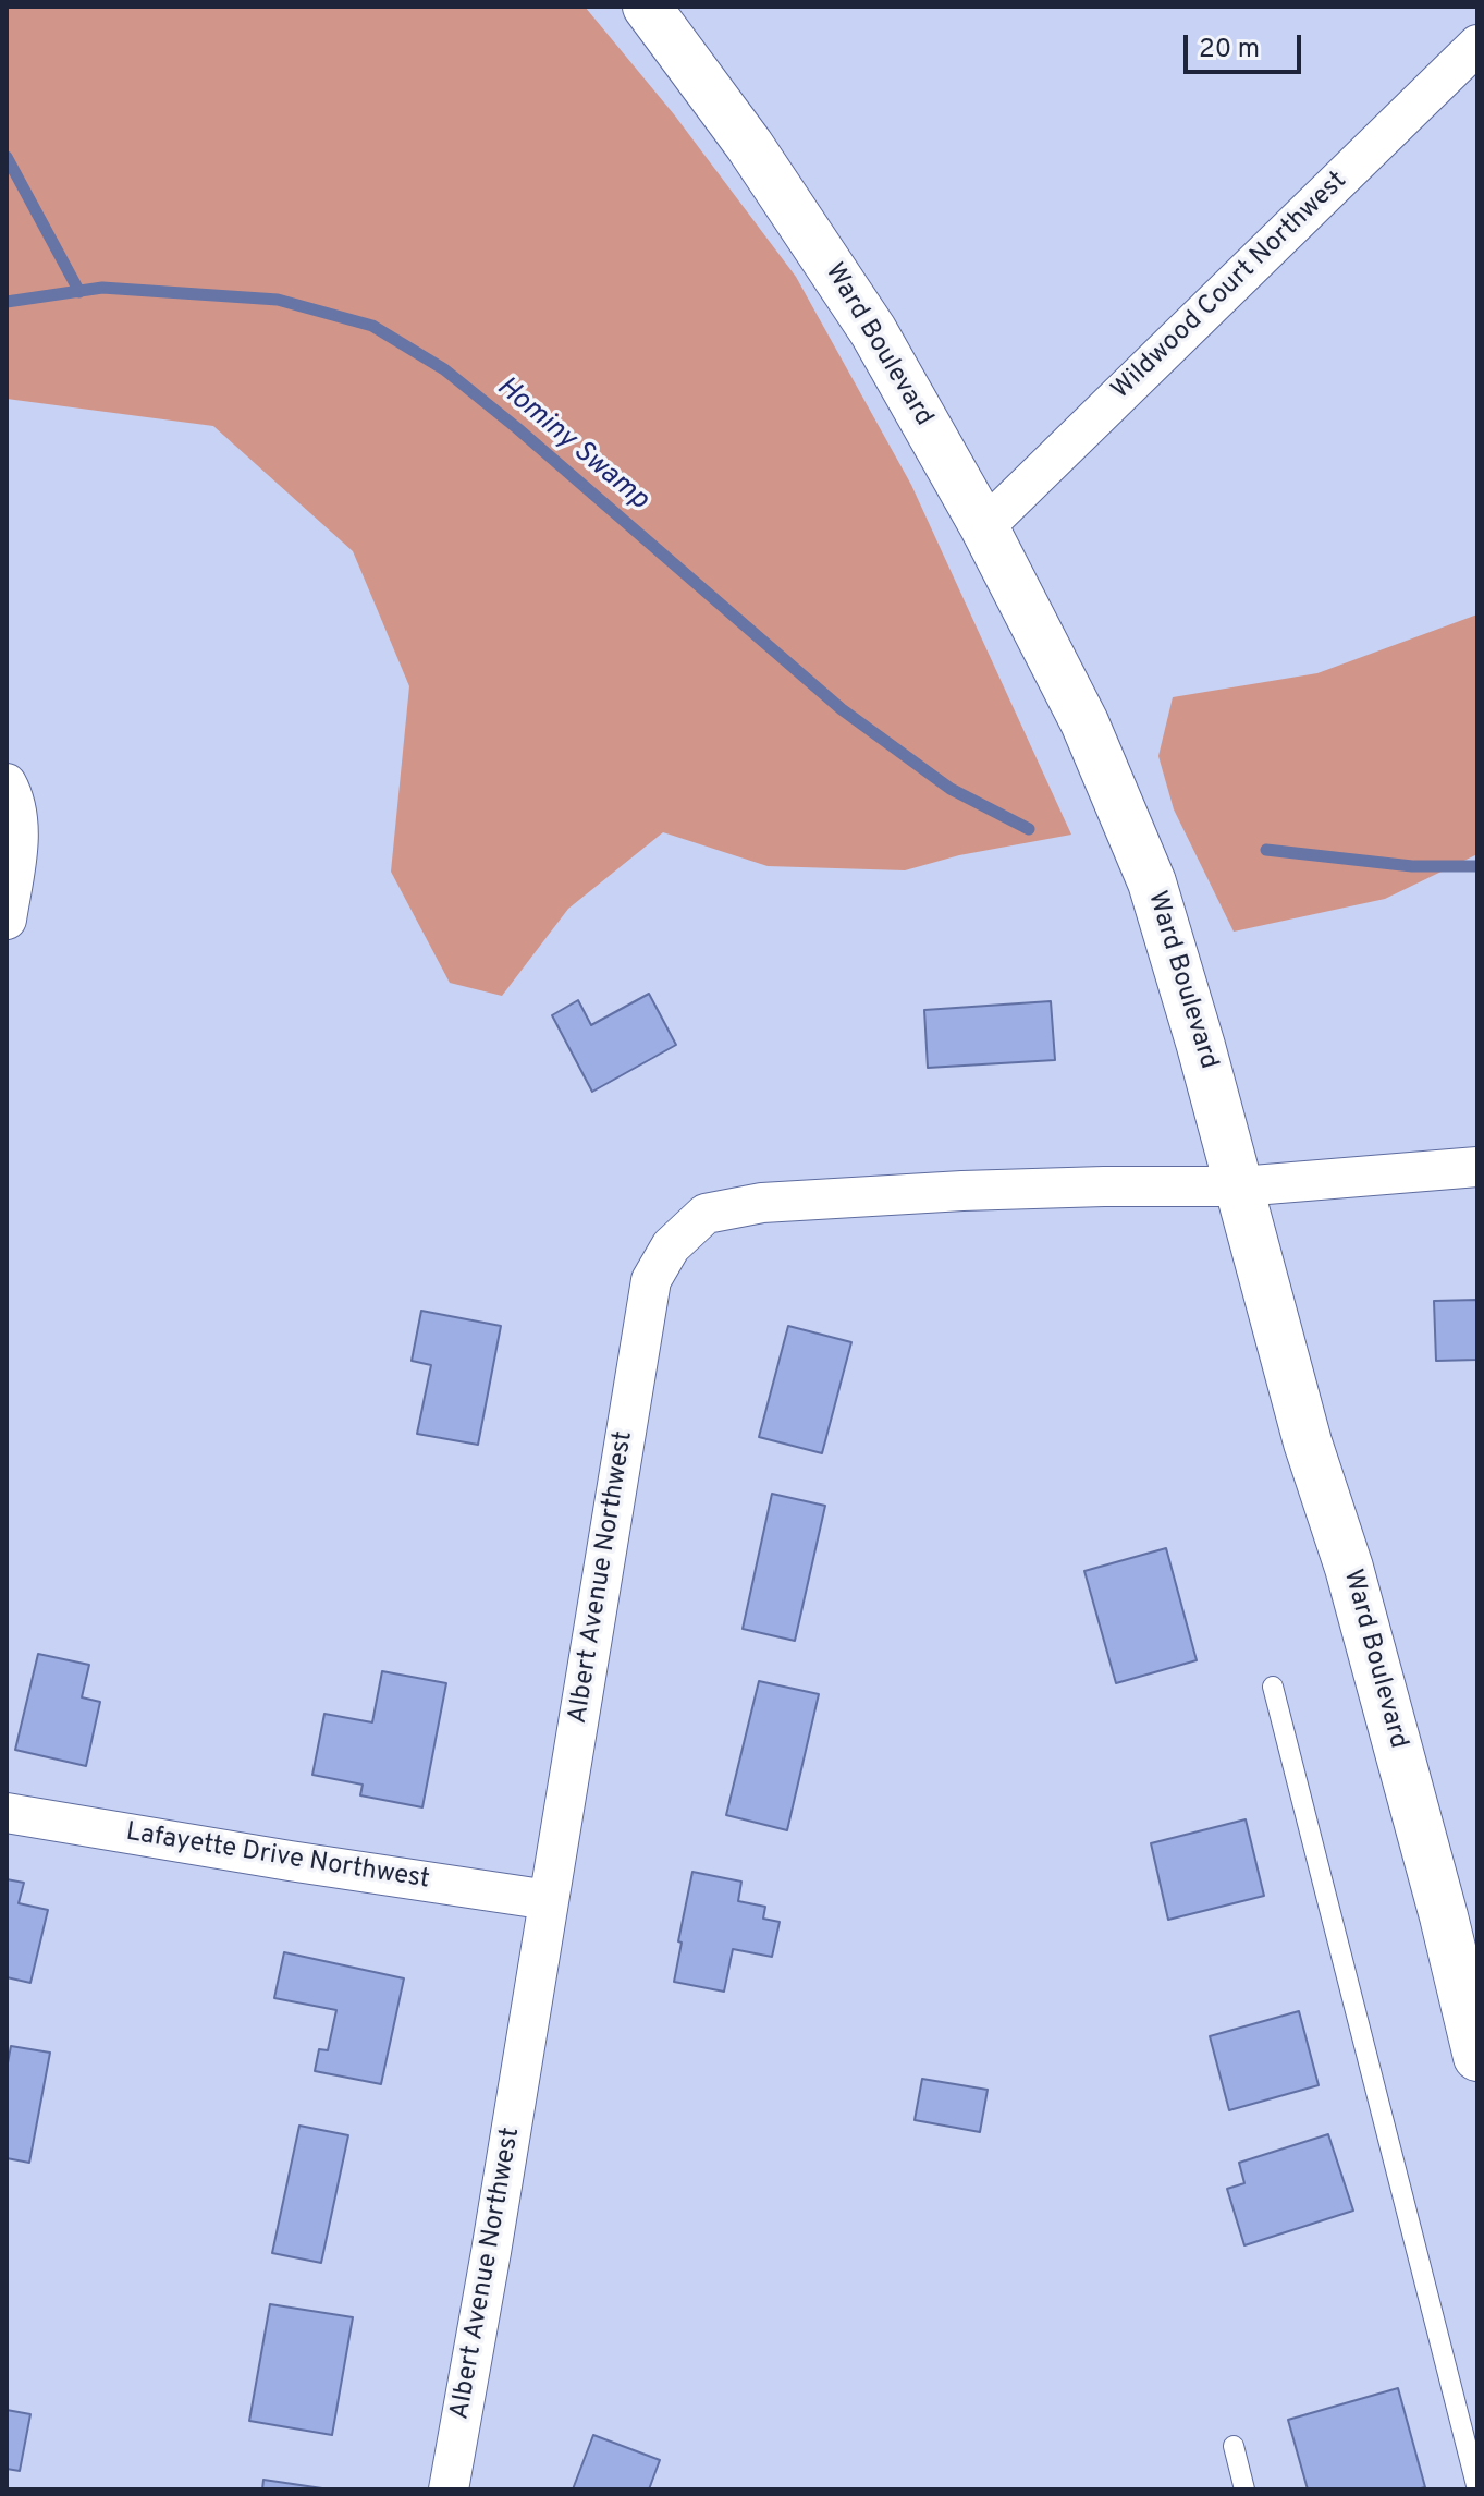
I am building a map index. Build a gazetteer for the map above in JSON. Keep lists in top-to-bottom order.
{
  "streets": {
    "main road": ["Ward Boulevard"],
    "street": ["Wildwood Court Northwest", "Albert Avenue Northwest", "Lafayette Drive Northwest"]
  },
  "crossings": [
    ["Wildwood Court Northwest", "Ward Boulevard"],
    ["Ward Boulevard", "Albert Avenue Northwest"],
    ["Albert Avenue Northwest", "Lafayette Drive Northwest"]
  ],
  "water": ["Hominy Swamp"],
  "scale_bar": "20 m"
}
